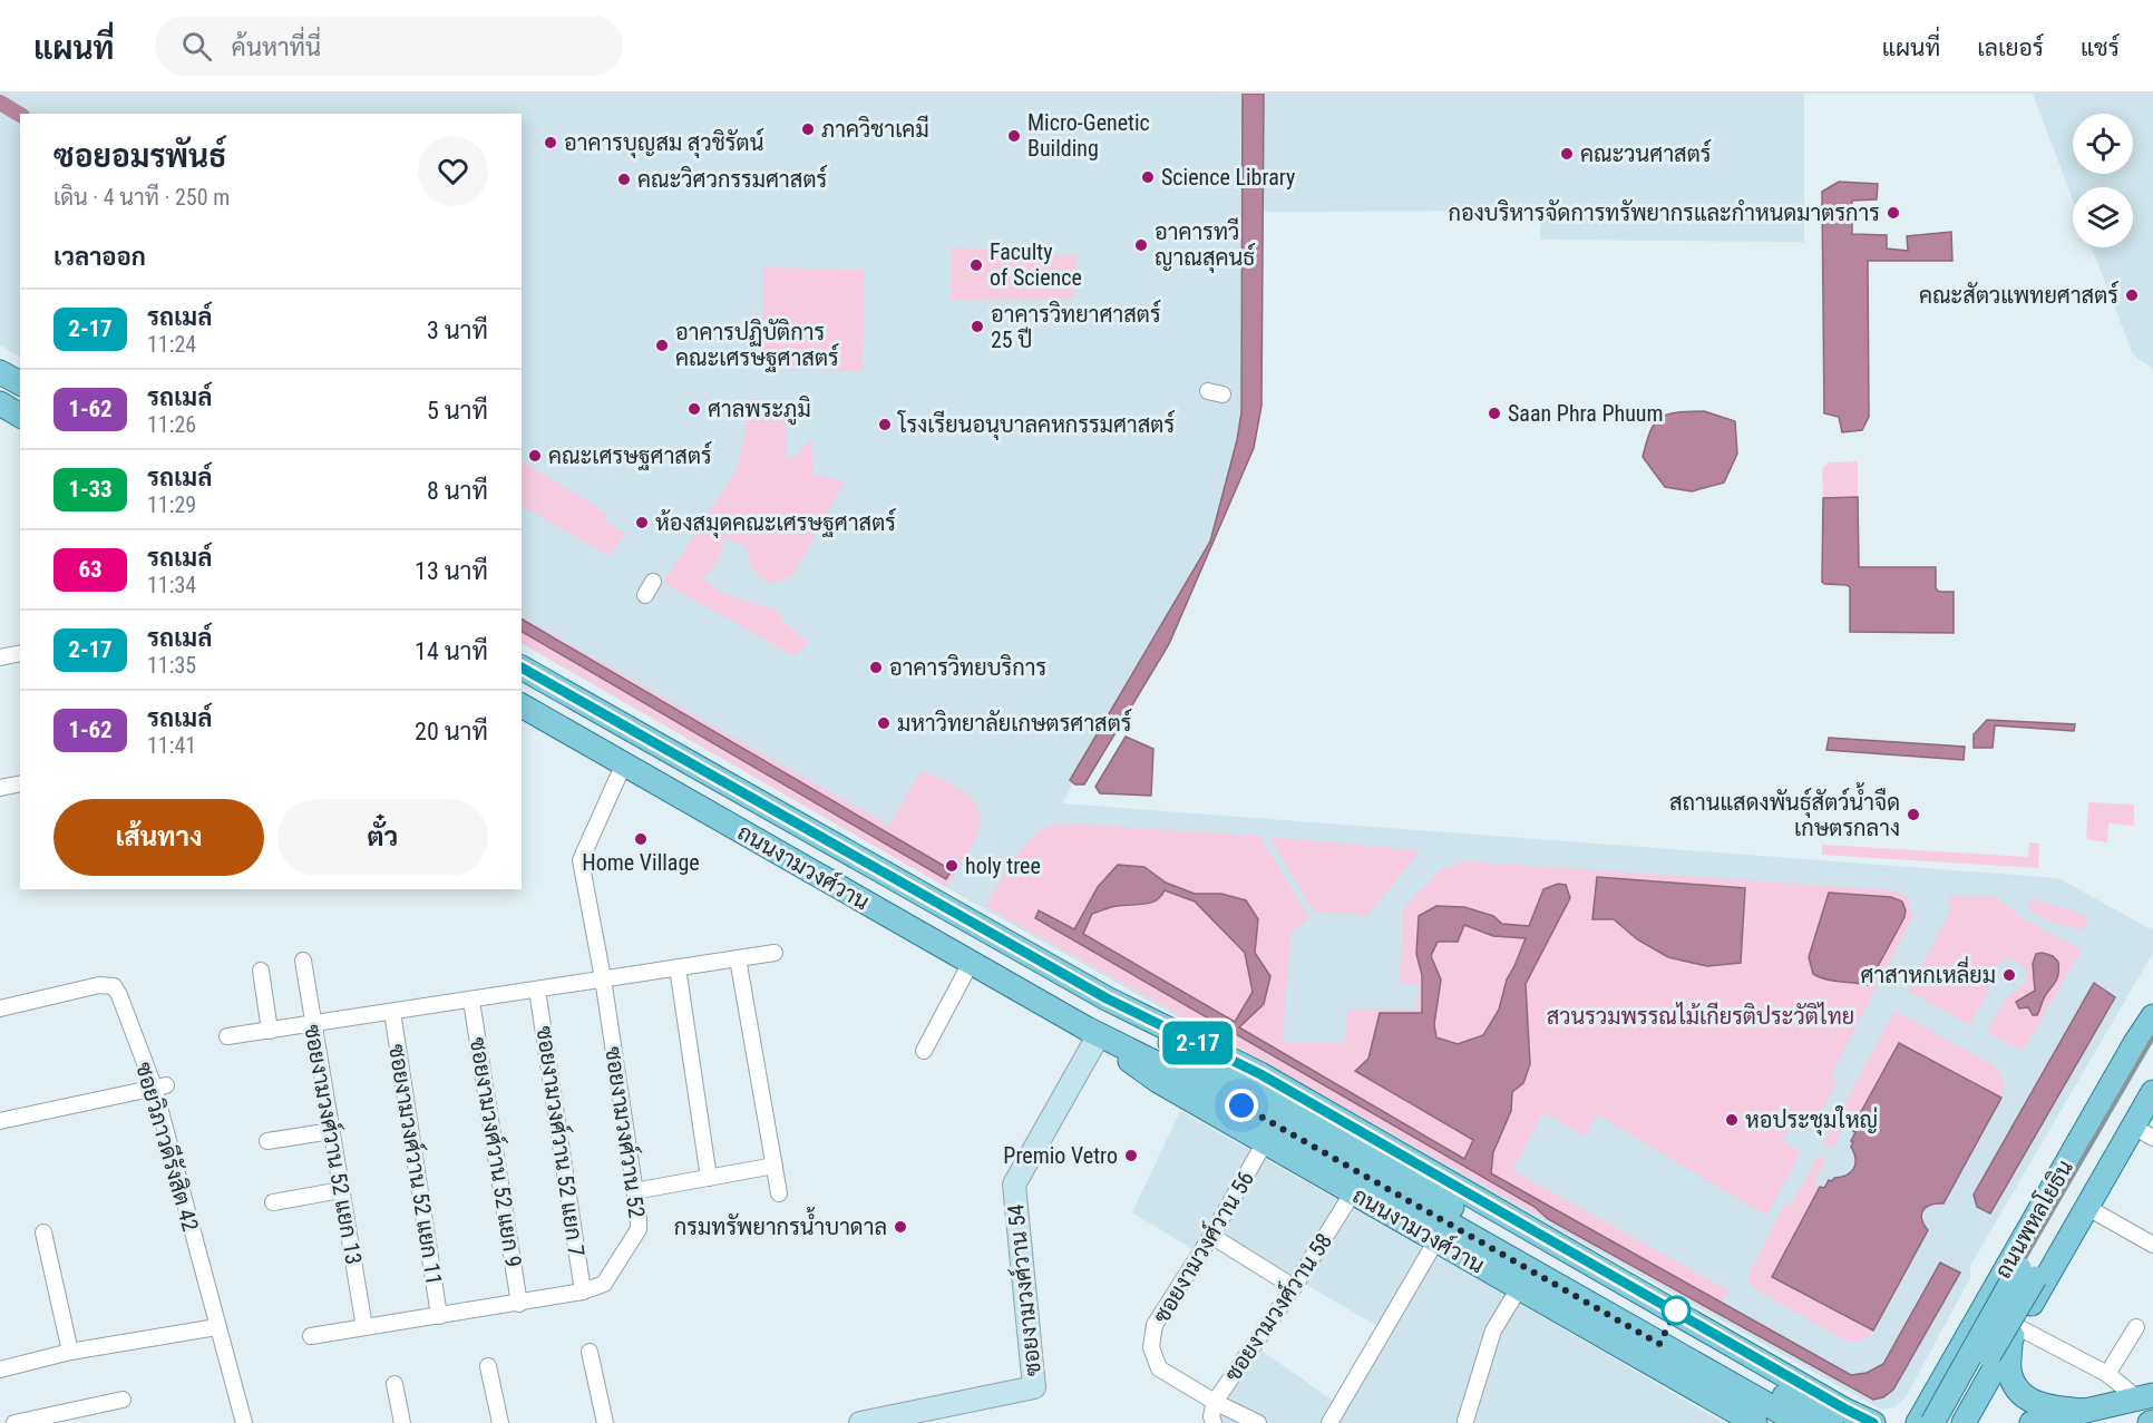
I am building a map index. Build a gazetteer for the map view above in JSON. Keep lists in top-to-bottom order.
{
  "streets": {
    "main road": ["ถนนงามวงศ์วาน", "ถนนพหลโยธิน"],
    "street": [
      "ซอยงามวงศ์วาน 52",
      "ซอยงามวงศ์วาน 52 แยก 7",
      "ซอยงามวงศ์วาน 52 แยก 13",
      "ซอยวิภาวดีรังสิต 42",
      "ซอยงามวงศ์วาน 52 แยก 9",
      "ซอยงามวงศ์วาน 52 แยก 11",
      "ซอยงามวงศ์วาน 56",
      "ซอยงามวงศ์วาน 54",
      "ซอยงามวงศ์วาน 58"
    ]
  },
  "crossings": [
    ["ถนนงามวงศ์วาน", "ซอยงามวงศ์วาน 52"],
    ["ถนนงามวงศ์วาน", "ซอยงามวงศ์วาน 56"],
    ["ถนนงามวงศ์วาน", "ซอยงามวงศ์วาน 54"],
    ["ถนนงามวงศ์วาน", "ซอยงามวงศ์วาน 58"],
    ["ซอยงามวงศ์วาน 52", "ซอยงามวงศ์วาน 52 แยก 7"],
    ["ซอยงามวงศ์วาน 52", "ซอยงามวงศ์วาน 52 แยก 13"],
    ["ซอยงามวงศ์วาน 52", "ซอยงามวงศ์วาน 52 แยก 9"],
    ["ซอยงามวงศ์วาน 52", "ซอยงามวงศ์วาน 52 แยก 11"],
    ["ซอยงามวงศ์วาน 56", "ซอยงามวงศ์วาน 58"]
  ],
  "parks": ["สวนรวมพรรณไม้เกียรติประวัติไทย"],
  "places": [
    "ภาควิชาเคมี",
    "Micro-Genetic Building",
    "อาคารบุญสม สุวชิรัตน์",
    "คณะวนศาสตร์",
    "Science Library",
    "คณะวิศวกรรมศาสตร์",
    "กองบริหารจัดการทรัพยากรและกำหนดมาตรการ",
    "อาคารทวี ญาณสุคนธ์",
    "Faculty of Science",
    "คณะสัตวแพทยศาสตร์",
    "อาคารวิทยาศาสตร์ 25 ปี",
    "อาคารปฏิบัติการ คณะเศรษฐศาสตร์",
    "ศาลพระภูมิ",
    "Saan Phra Phuum",
    "โรงเรียนอนุบาลคหกรรมศาสตร์",
    "คณะเศรษฐศาสตร์",
    "ห้องสมุดคณะเศรษฐศาสตร์",
    "อาคารวิทยบริการ",
    "มหาวิทยาลัยเกษตรศาสตร์",
    "สถานแสดงพันธุ์สัตว์น้ำจืด เกษตรกลาง",
    "Home Village",
    "holy tree",
    "ศาสาหกเหลี่ยม",
    "หอประชุมใหญ่",
    "Premio Vetro",
    "กรมทรัพยากรน้ำบาดาล"
  ],
  "lines": ["bus line 2-17"],
  "page": {
    "header": "แผนที่",
    "search": "ค้นหาที่นี่",
    "nav": ["แผนที่", "เลเยอร์", "แชร์"],
    "on_map": "2-17",
    "heading": [
      ["ซอยอมรพันธ์", "เดิน · 4 นาที · 250 m"],
      "เวลาออก"
    ],
    "list": [
      {
        "mark": "2-17",
        "name": "รถเมล์",
        "note": "11:24",
        "value": "3 นาที"
      },
      {
        "mark": "1-62",
        "name": "รถเมล์",
        "note": "11:26",
        "value": "5 นาที"
      },
      {
        "mark": "1-33",
        "name": "รถเมล์",
        "note": "11:29",
        "value": "8 นาที"
      },
      {
        "mark": "63",
        "name": "รถเมล์",
        "note": "11:34",
        "value": "13 นาที"
      },
      {
        "mark": "2-17",
        "name": "รถเมล์",
        "note": "11:35",
        "value": "14 นาที"
      },
      {
        "mark": "1-62",
        "name": "รถเมล์",
        "note": "11:41",
        "value": "20 นาที"
      }
    ],
    "buttons": ["เส้นทาง", "ตั๋ว"]
  }
}
